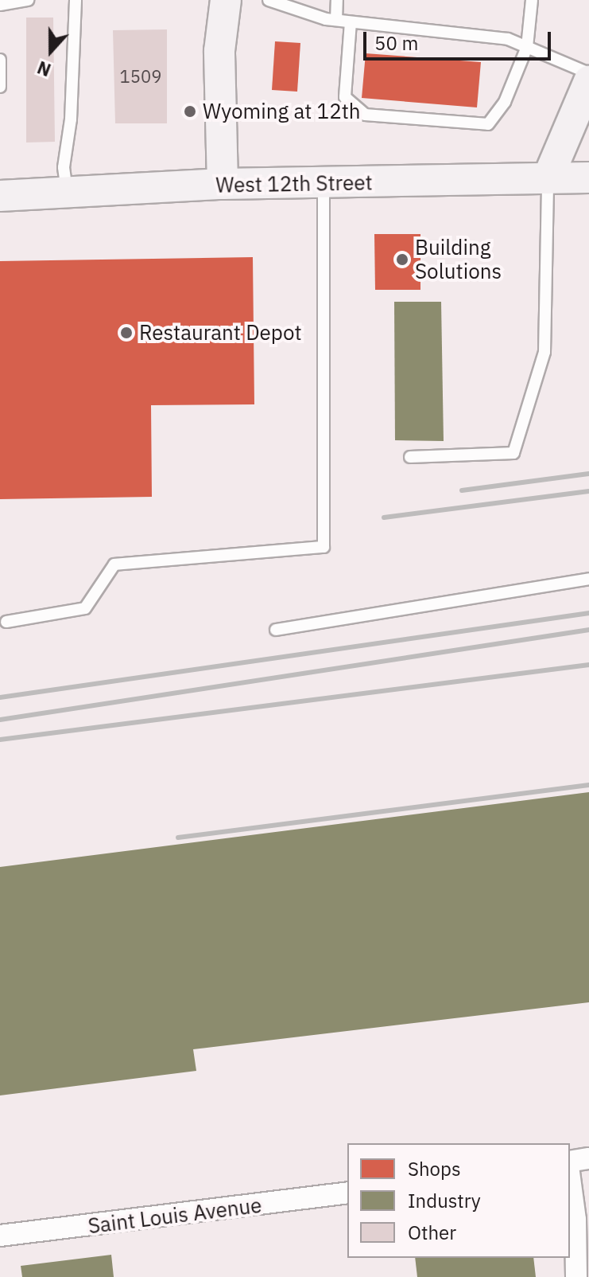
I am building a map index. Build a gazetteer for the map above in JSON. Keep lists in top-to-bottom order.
{
  "streets": {
    "main road": ["West 12th Street"],
    "street": ["Saint Louis Avenue"]
  },
  "places": ["Wyoming at 12th", "Building Solutions", "Restaurant Depot"],
  "house_numbers": ["1509"],
  "legend": ["Shops", "Industry", "Other"],
  "scale_bar": "50 m",
  "north": "bottom"
}
